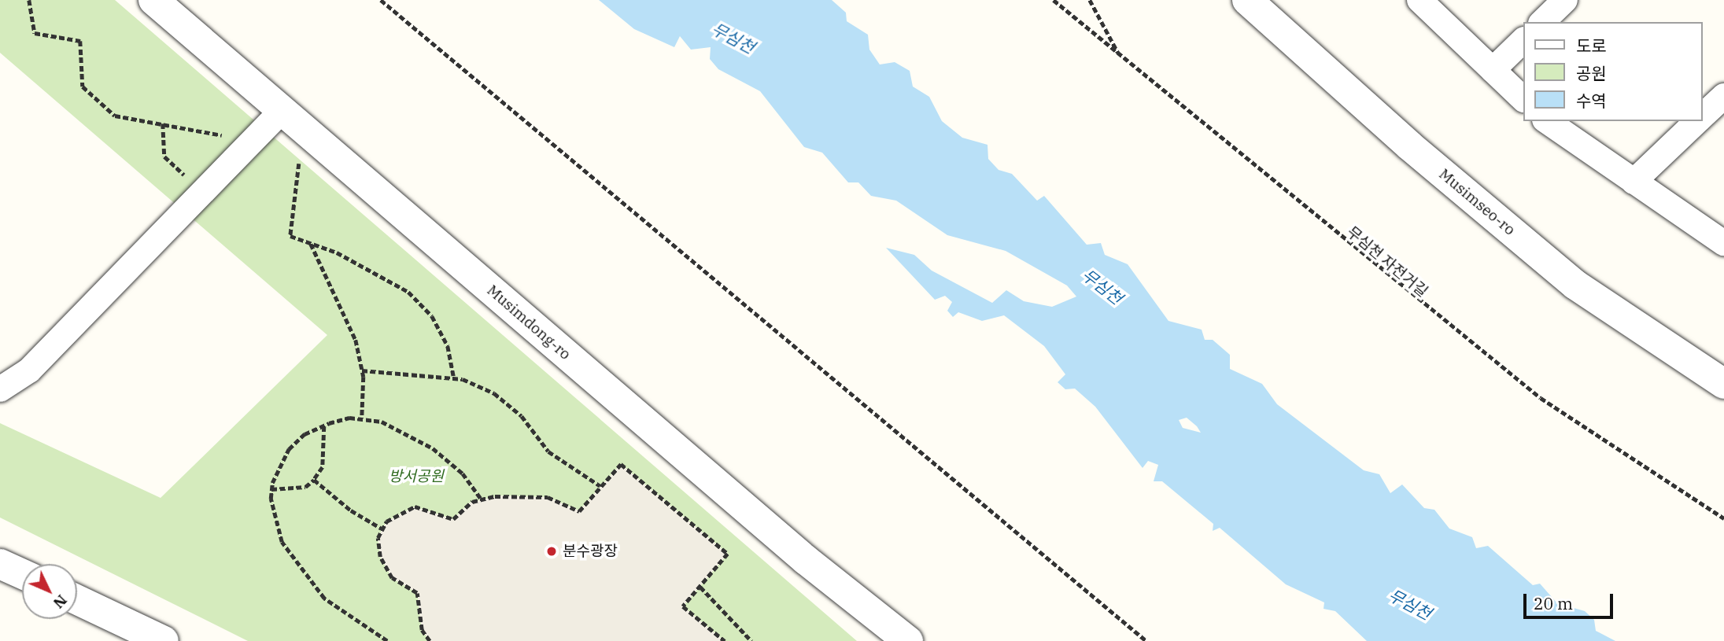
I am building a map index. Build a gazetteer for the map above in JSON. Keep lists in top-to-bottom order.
{
  "streets": {
    "street": ["Musimseo-ro", "Musimdong-ro"],
    "path": ["무심천 자전거길"]
  },
  "water": ["무심천"],
  "parks": ["방서공원"],
  "places": ["분수광장"],
  "legend": ["도로", "공원", "수역"],
  "scale_bar": "20 m",
  "north": "bottom right"
}
